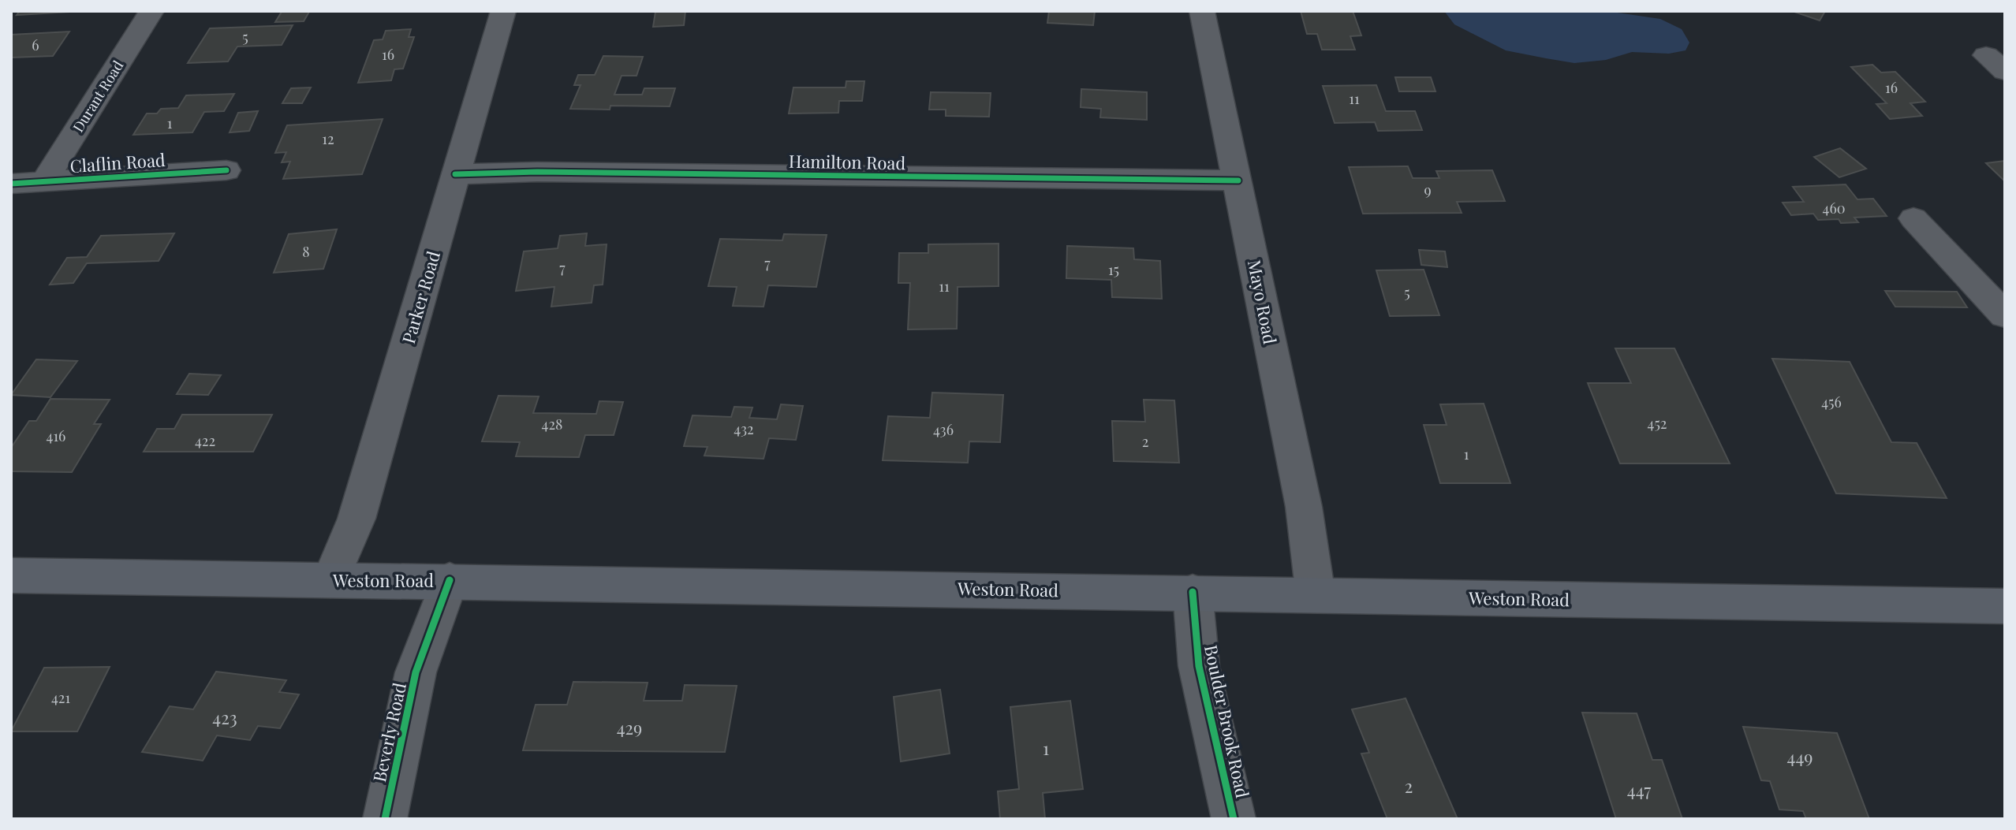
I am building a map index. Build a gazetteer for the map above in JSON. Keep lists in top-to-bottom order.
{
  "streets": {
    "main road": ["Weston Road"],
    "street": [
      "Durant Road",
      "Hamilton Road",
      "Claflin Road",
      "Parker Road",
      "Mayo Road",
      "Boulder Brook Road",
      "Beverly Road"
    ]
  },
  "crossings": [
    ["Durant Road", "Claflin Road"],
    ["Hamilton Road", "Parker Road"],
    ["Hamilton Road", "Mayo Road"],
    ["Parker Road", "Weston Road"],
    ["Mayo Road", "Weston Road"],
    ["Weston Road", "Boulder Brook Road"],
    ["Weston Road", "Beverly Road"]
  ],
  "house_numbers": [
    "5",
    "6",
    "16",
    "16",
    "11",
    "1",
    "12",
    "9",
    "460",
    "8",
    "7",
    "7",
    "15",
    "11",
    "5",
    "456",
    "452",
    "428",
    "432",
    "436",
    "416",
    "422",
    "2",
    "1",
    "421",
    "423",
    "429",
    "1",
    "449",
    "2",
    "447"
  ]
}
